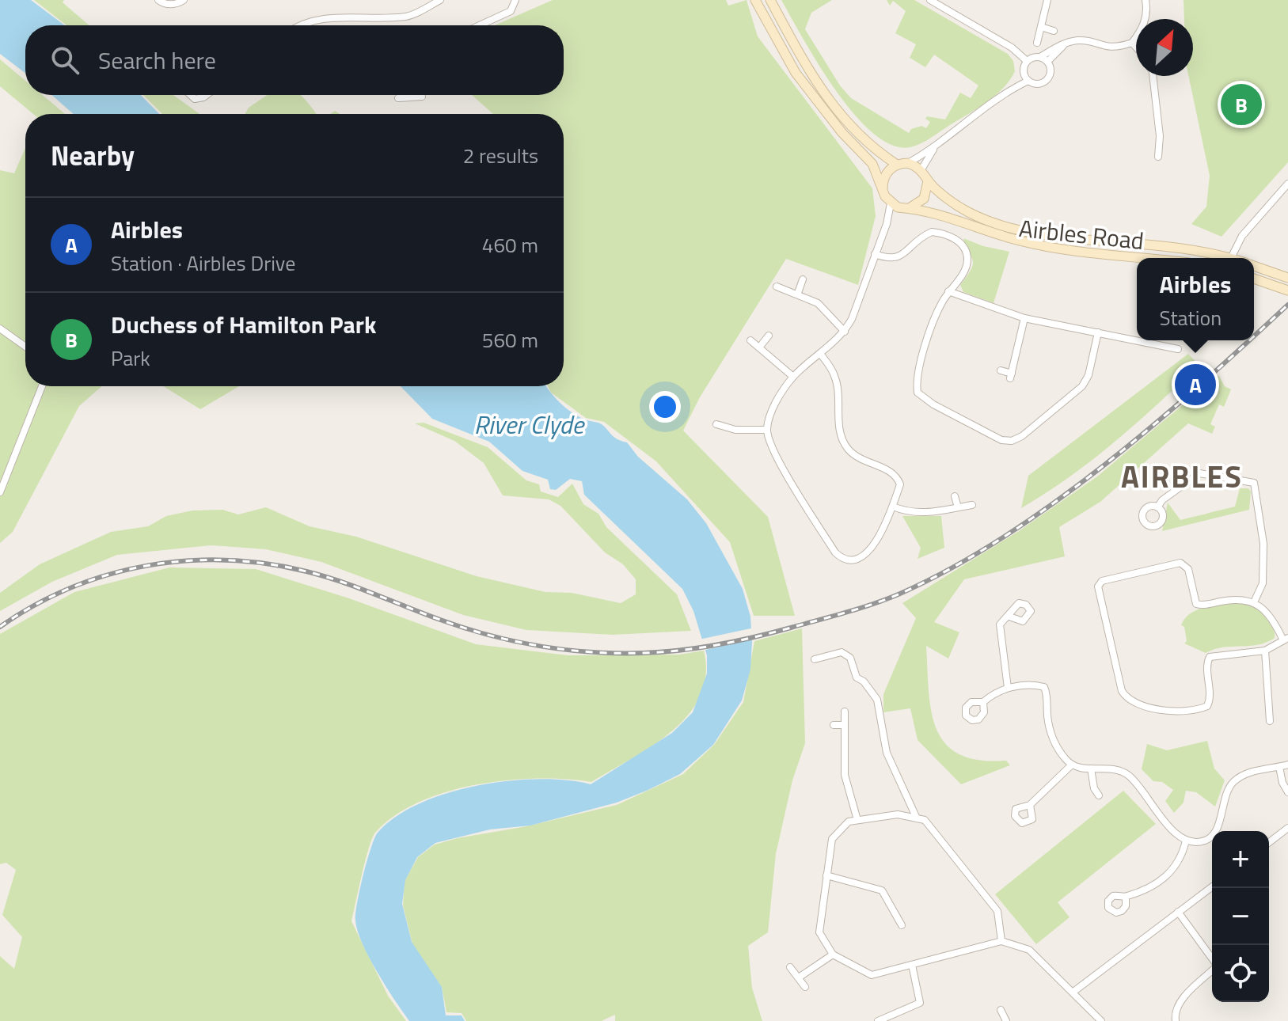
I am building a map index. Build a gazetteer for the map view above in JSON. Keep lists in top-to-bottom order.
{
  "streets": {
    "main road": ["Airbles Road"]
  },
  "districts": ["AIRBLES"],
  "water": ["River Clyde"],
  "north": "top right",
  "page": {
    "search": "Search here",
    "pins": ["B", "A"],
    "heading": ["Nearby", "2 results"],
    "list": [
      {
        "mark": "A",
        "name": "Airbles",
        "note": "Station · Airbles Drive",
        "value": "460 m"
      },
      {
        "mark": "B",
        "name": "Duchess of Hamilton Park",
        "note": "Park",
        "value": "560 m"
      }
    ],
    "popup": ["Airbles", "Station"],
    "map_buttons": ["+", "−"]
  }
}
